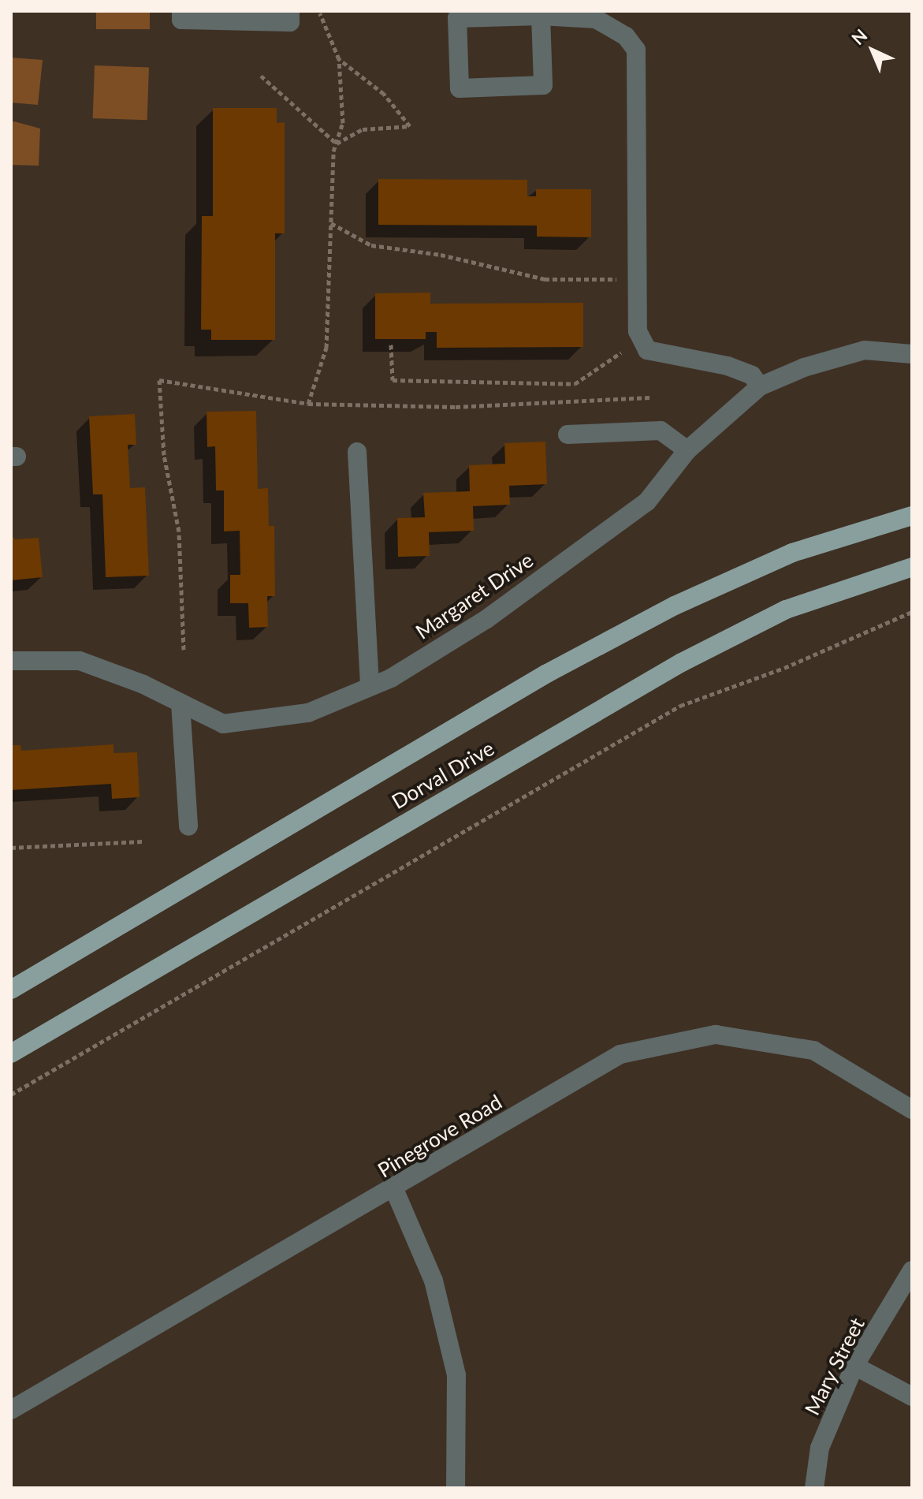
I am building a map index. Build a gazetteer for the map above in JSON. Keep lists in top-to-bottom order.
{
  "streets": {
    "main road": ["Dorval Drive"],
    "street": ["Margaret Drive", "Pinegrove Road", "Mary Street"]
  },
  "north": "top left"
}
